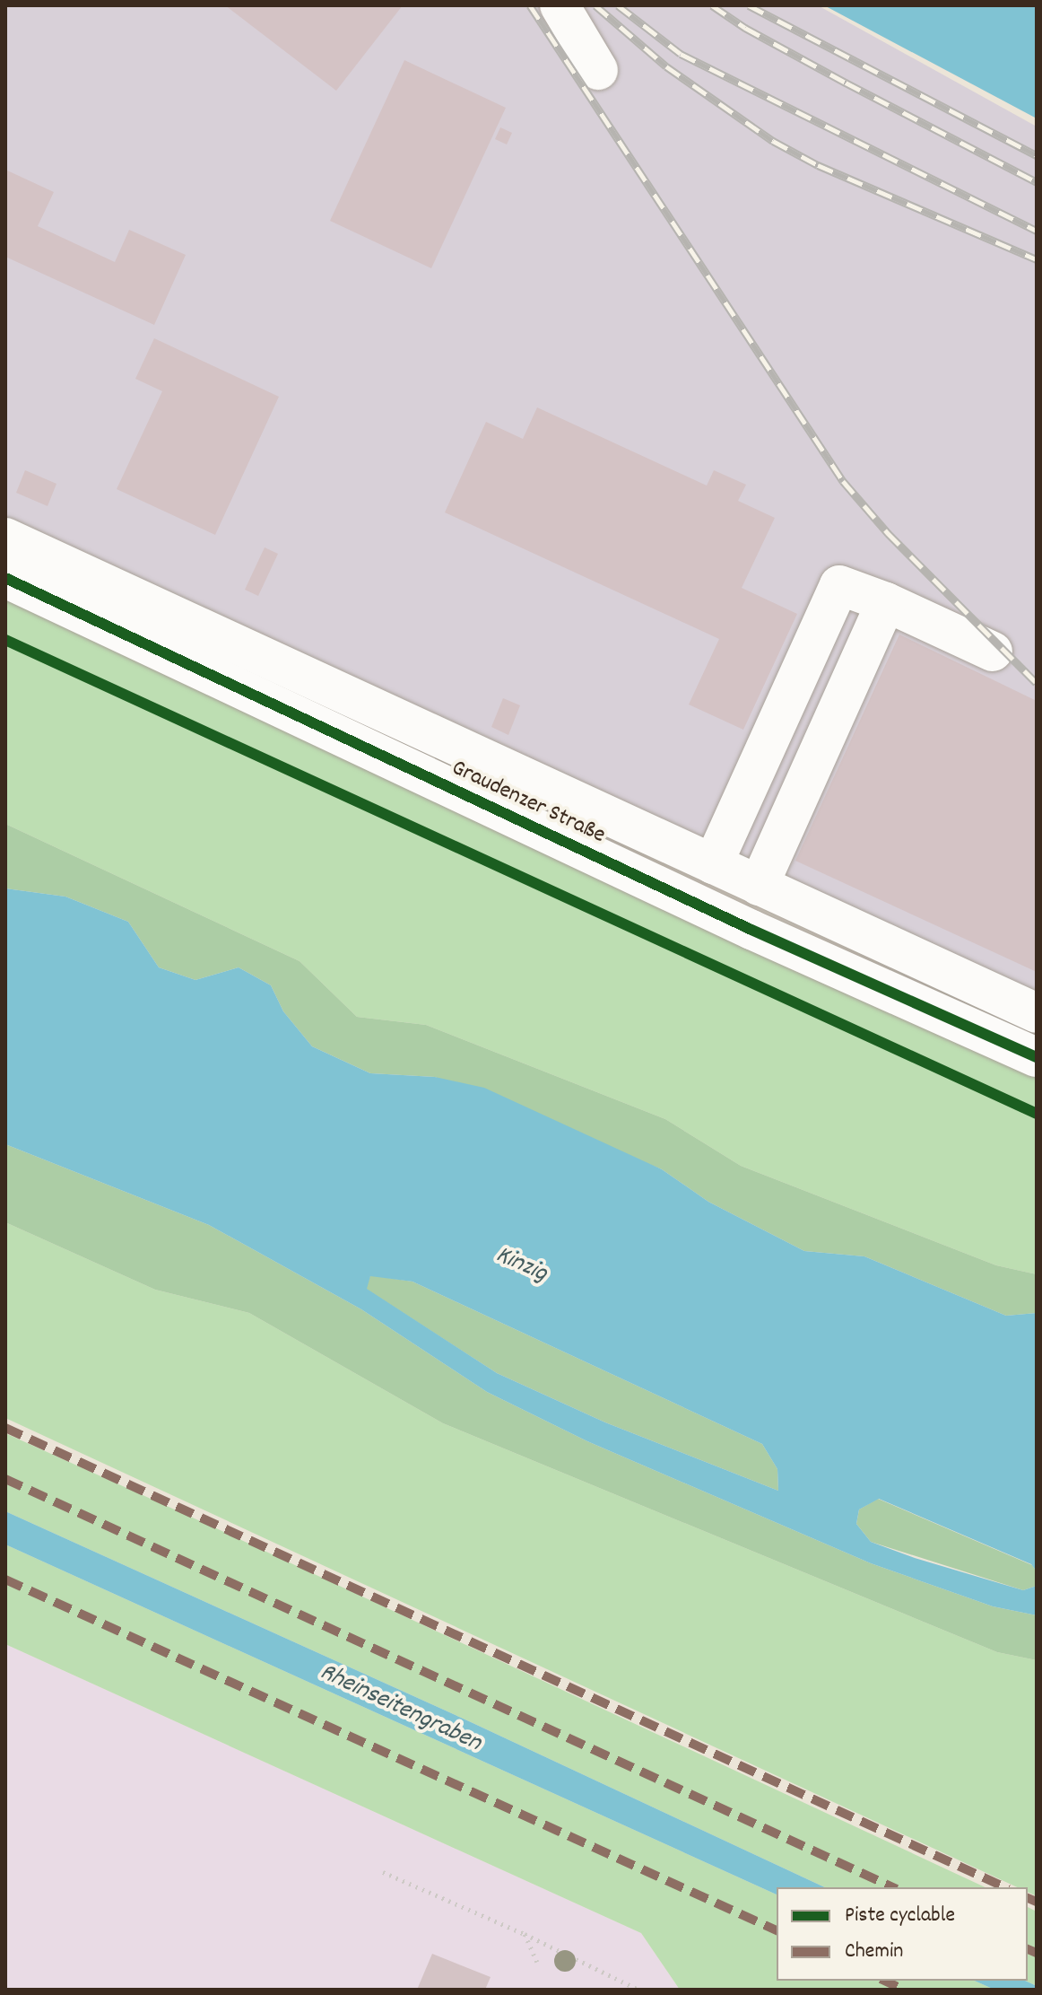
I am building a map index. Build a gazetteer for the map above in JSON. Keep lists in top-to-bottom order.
{
  "streets": {
    "street": ["Graudenzer Straße"]
  },
  "water": ["Kinzig", "Rheinseitengraben"],
  "legend": ["Piste cyclable", "Chemin"]
}
